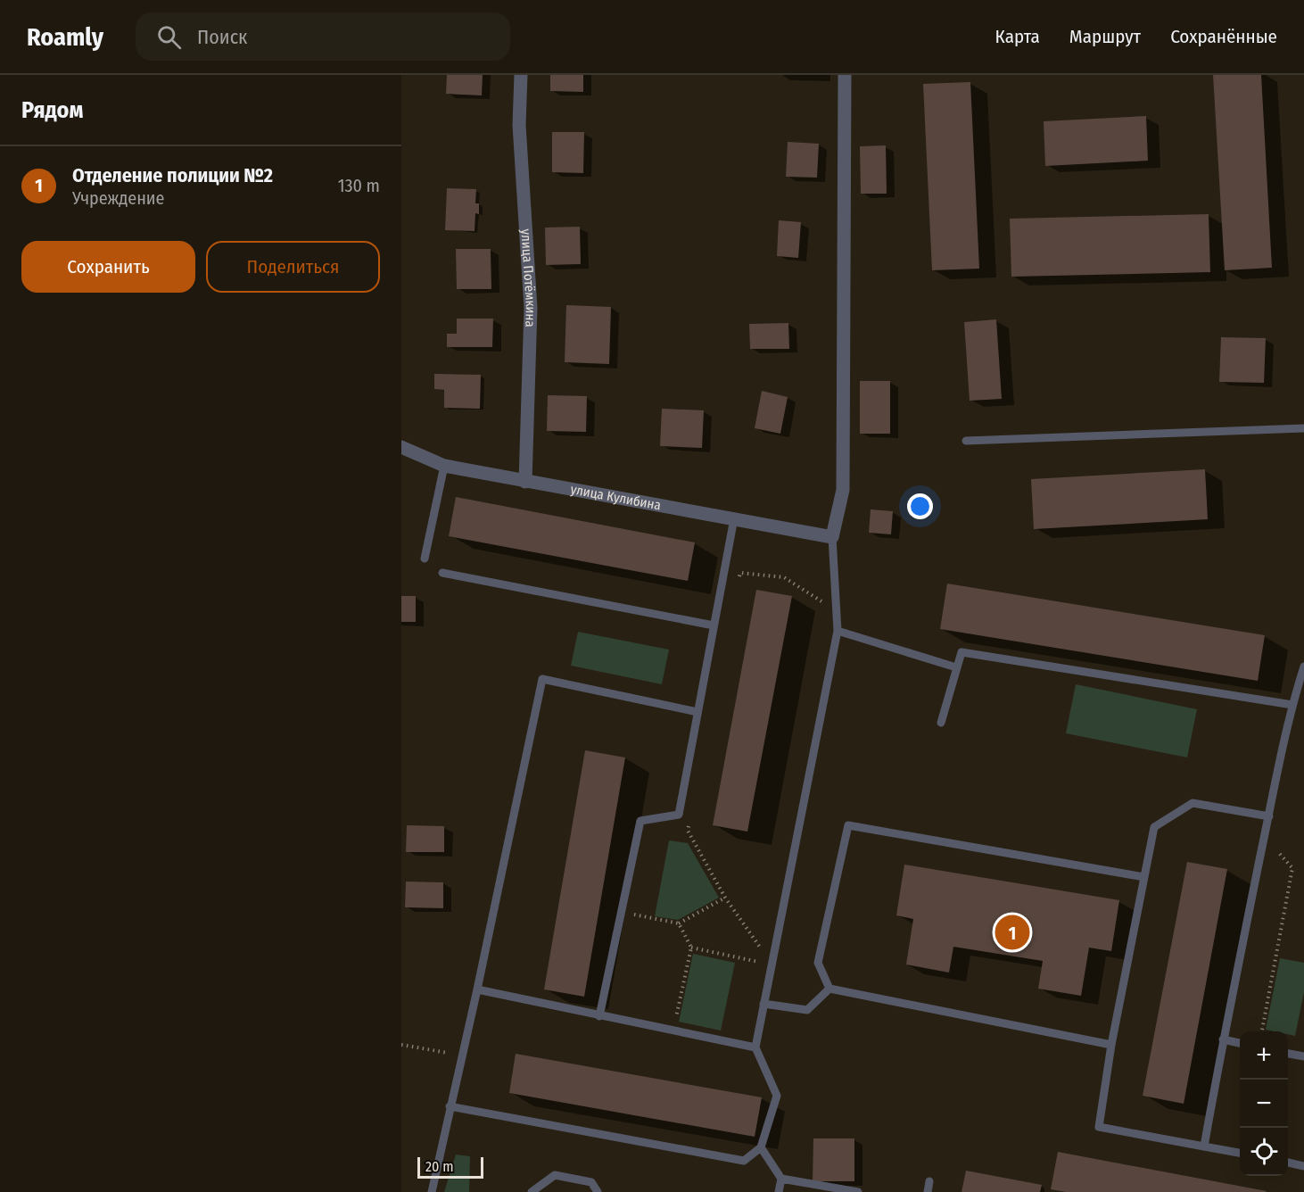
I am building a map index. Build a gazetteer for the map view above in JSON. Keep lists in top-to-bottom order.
{
  "streets": {
    "street": ["улица Потёмкина", "улица Кулибина"]
  },
  "crossings": [
    ["улица Потёмкина", "улица Кулибина"]
  ],
  "scale_bar": "20 m",
  "page": {
    "header": "Roamly",
    "search": "Поиск",
    "nav": ["Карта", "Маршрут", "Сохранённые"],
    "heading": "Рядом",
    "list": [
      {
        "mark": "1",
        "name": "Отделение полиции №2",
        "note": "Учреждение",
        "value": "130 m"
      }
    ],
    "buttons": ["Сохранить", "Поделиться"],
    "pins": "1",
    "map_buttons": ["+", "−"],
    "scale": "20 m"
  }
}
